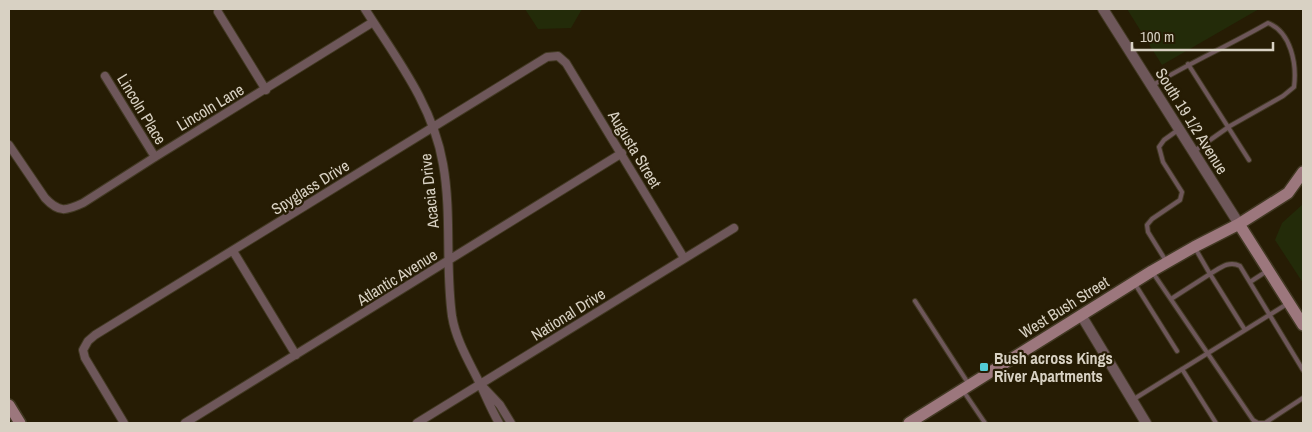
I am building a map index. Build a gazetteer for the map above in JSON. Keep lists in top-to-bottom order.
{
  "streets": {
    "main road": ["West Bush Street"],
    "street": [
      "Lincoln Lane",
      "Lincoln Place",
      "South 19 1/2 Avenue",
      "Augusta Street",
      "Spyglass Drive",
      "Acacia Drive",
      "Atlantic Avenue",
      "National Drive"
    ]
  },
  "crossings": [
    ["Lincoln Lane", "Lincoln Place"],
    ["Lincoln Lane", "Acacia Drive"],
    ["South 19 1/2 Avenue", "West Bush Street"],
    ["Augusta Street", "Spyglass Drive"],
    ["Augusta Street", "Atlantic Avenue"],
    ["Augusta Street", "National Drive"],
    ["Spyglass Drive", "Acacia Drive"],
    ["Acacia Drive", "Atlantic Avenue"],
    ["Acacia Drive", "National Drive"]
  ],
  "places": {
    "transit": ["Bush across Kings River Apartments"]
  },
  "scale_bar": "100 m"
}
